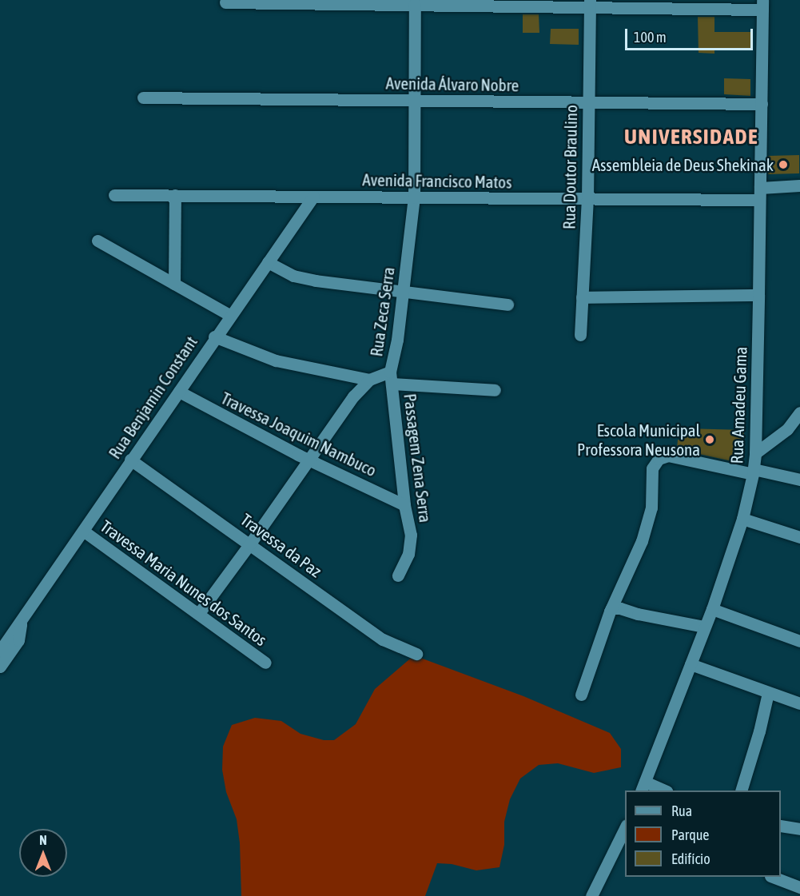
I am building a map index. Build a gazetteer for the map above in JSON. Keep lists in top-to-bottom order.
{
  "streets": {
    "street": [
      "Avenida Álvaro Nobre",
      "Rua Doutor Braulino",
      "Avenida Francisco Matos",
      "Rua Zeca Serra",
      "Rua Benjamin Constant",
      "Rua Amadeu Gama",
      "Travessa Joaquim Nambuco",
      "Passagem Zena Serra",
      "Travessa da Paz",
      "Travessa Maria Nunes dos Santos"
    ]
  },
  "crossings": [
    ["Avenida Álvaro Nobre", "Rua Doutor Braulino"],
    ["Avenida Álvaro Nobre", "Rua Zeca Serra"],
    ["Avenida Álvaro Nobre", "Rua Amadeu Gama"],
    ["Rua Doutor Braulino", "Avenida Francisco Matos"],
    ["Avenida Francisco Matos", "Rua Zeca Serra"],
    ["Avenida Francisco Matos", "Rua Benjamin Constant"],
    ["Avenida Francisco Matos", "Rua Amadeu Gama"],
    ["Rua Zeca Serra", "Travessa Joaquim Nambuco"],
    ["Rua Zeca Serra", "Passagem Zena Serra"],
    ["Rua Zeca Serra", "Travessa da Paz"],
    ["Rua Zeca Serra", "Travessa Maria Nunes dos Santos"],
    ["Rua Benjamin Constant", "Travessa Joaquim Nambuco"],
    ["Rua Benjamin Constant", "Travessa da Paz"],
    ["Rua Benjamin Constant", "Travessa Maria Nunes dos Santos"],
    ["Travessa Joaquim Nambuco", "Passagem Zena Serra"]
  ],
  "districts": ["UNIVERSIDADE"],
  "places": ["Assembleia de Deus Shekinak", "Escola Municipal Professora Neusona"],
  "legend": ["Rua", "Parque", "Edifício"],
  "scale_bar": "100 m",
  "north": "top"
}
